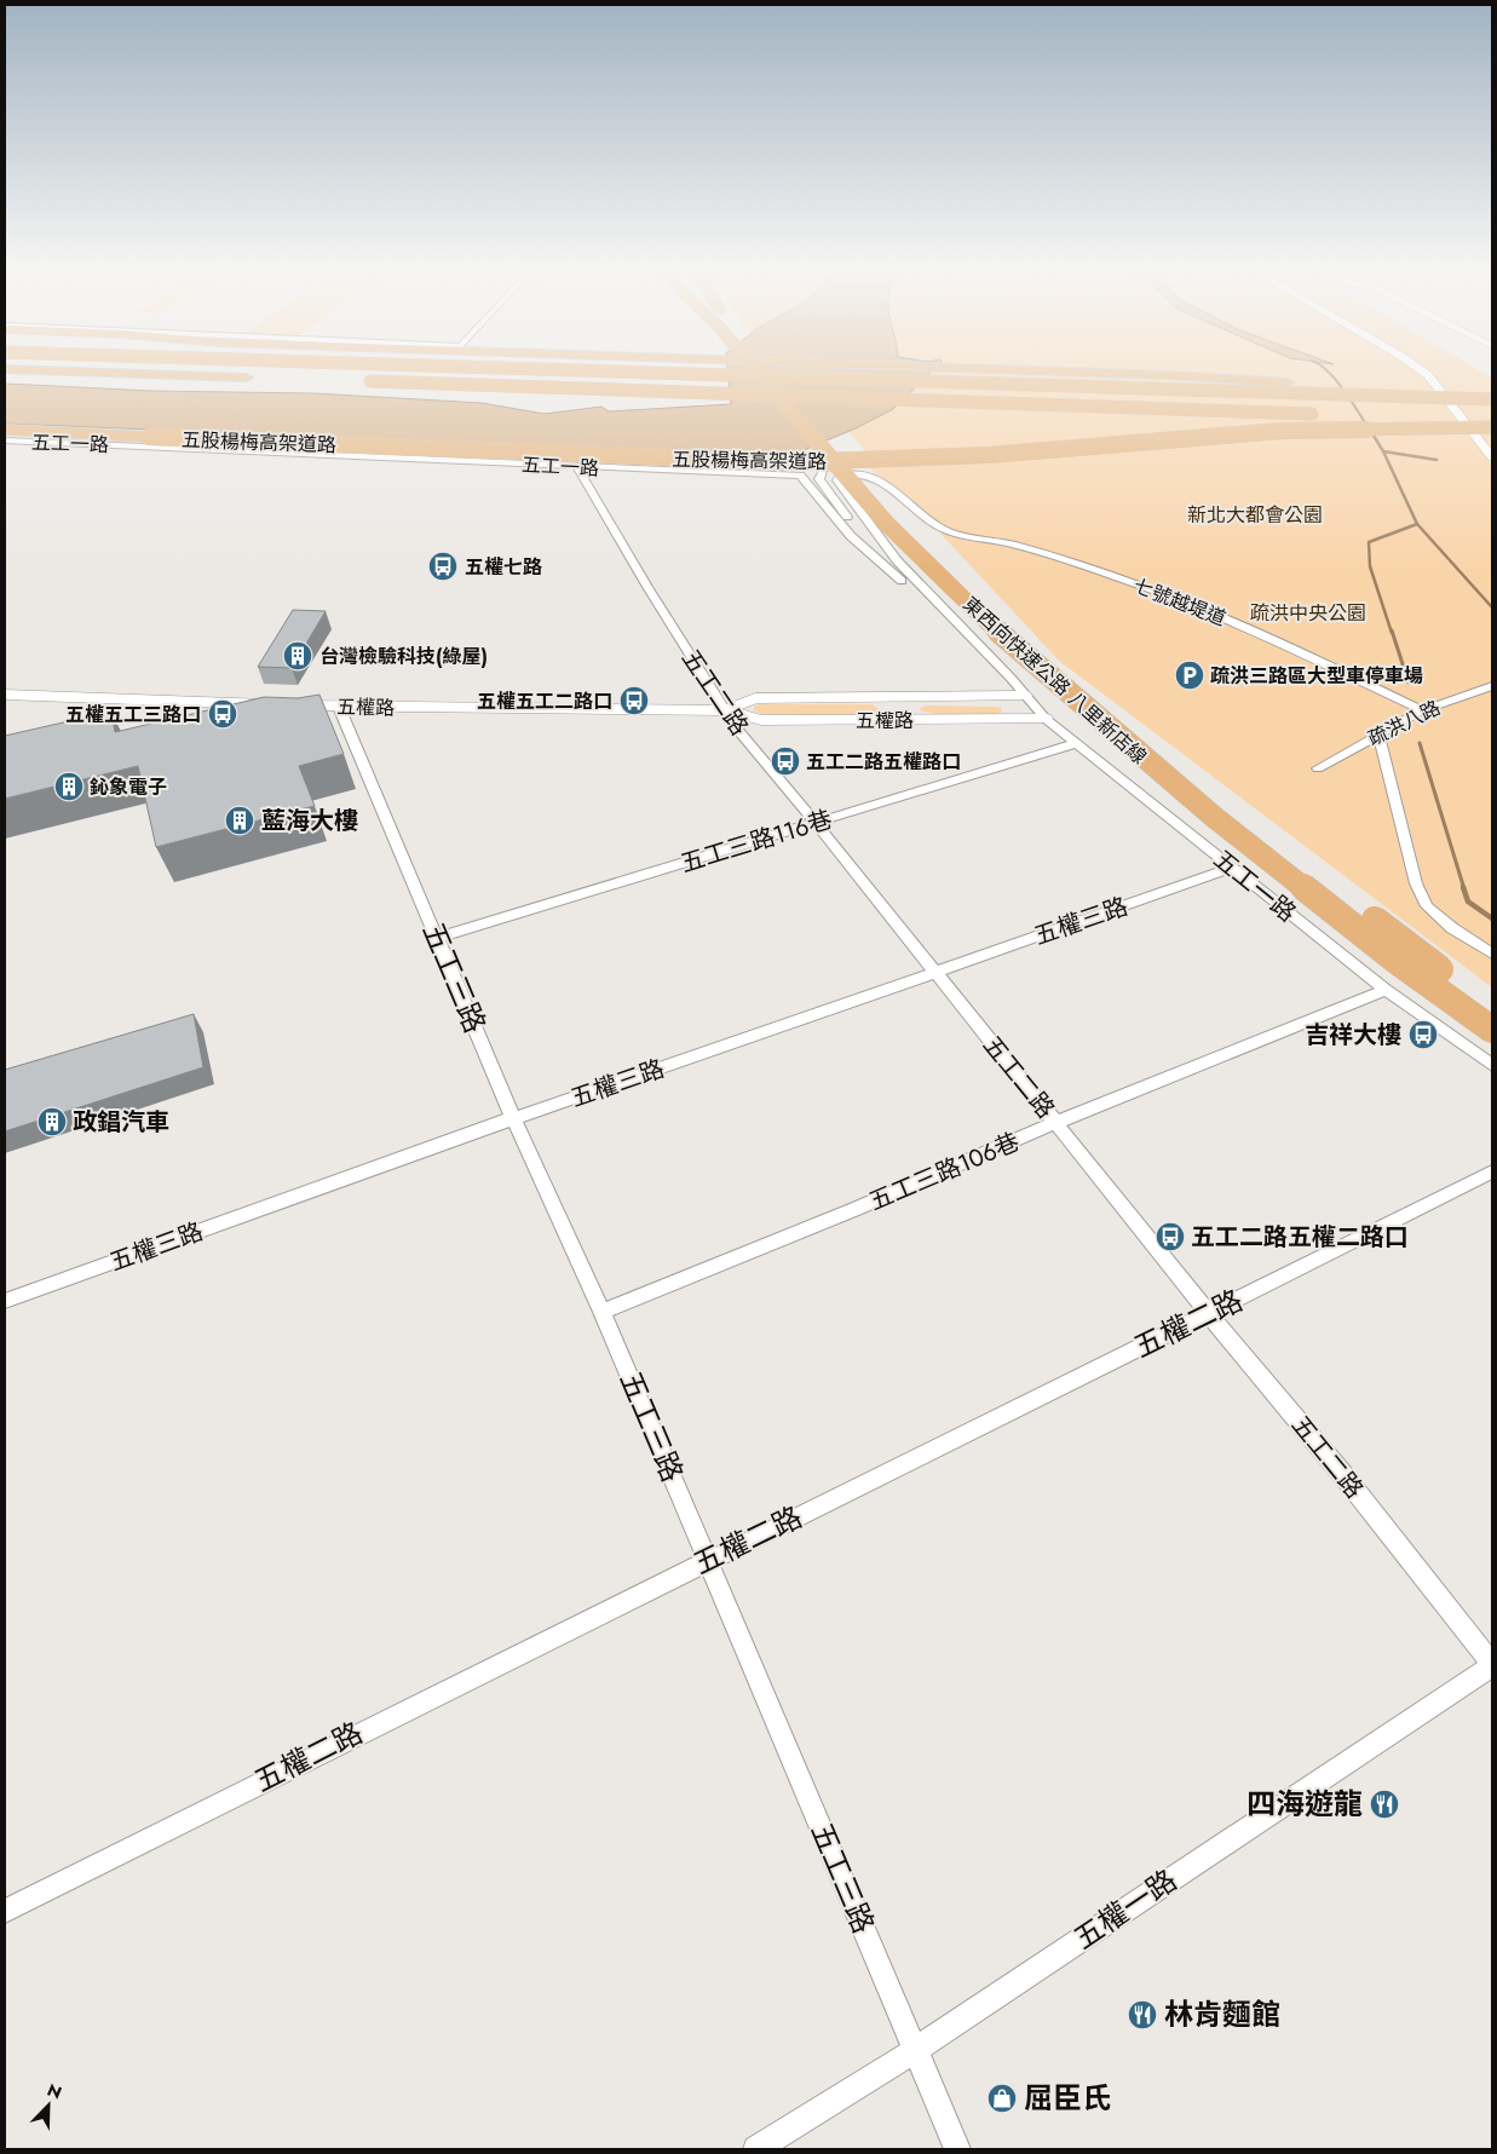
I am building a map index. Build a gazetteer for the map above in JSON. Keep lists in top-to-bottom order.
{
  "streets": {
    "highway": ["五股楊梅高架道路", "東西向快速公路 八里新店線"],
    "street": [
      "五工一路",
      "七號越堤道",
      "五工二路",
      "五權路",
      "疏洪八路",
      "五工三路116巷",
      "五權三路",
      "五工三路",
      "五工三路106巷",
      "五權二路",
      "五權一路"
    ]
  },
  "crossings": [
    ["五工一路", "七號越堤道"],
    ["五工一路", "五工二路"],
    ["五工一路", "五權路"],
    ["五工一路", "五工三路116巷"],
    ["五工一路", "五權三路"],
    ["五工一路", "五工三路106巷"],
    ["七號越堤道", "疏洪八路"],
    ["五工二路", "五權路"],
    ["五工二路", "五工三路116巷"],
    ["五工二路", "五權三路"],
    ["五工二路", "五工三路106巷"],
    ["五工二路", "五權二路"],
    ["五工二路", "五權一路"],
    ["五權路", "五工三路"],
    ["五工三路116巷", "五工三路"],
    ["五權三路", "五工三路"],
    ["五工三路", "五工三路106巷"],
    ["五工三路", "五權二路"],
    ["五工三路", "五權一路"]
  ],
  "parks": ["新北大都會公園", "疏洪中央公園"],
  "places": {
    "bus stop": [
      "五權七路",
      "五權五工二路口",
      "五權五工三路口",
      "五工二路五權路口",
      "吉祥大樓",
      "五工二路五權二路口"
    ],
    "building": [
      "台灣檢驗科技(綠屋)",
      "鈊象電子",
      "藍海大樓",
      "政錩汽車"
    ],
    "parking": ["疏洪三路區大型車停車場"],
    "restaurant": ["四海遊龍", "林肯麵館"],
    "shop": ["屈臣氏"]
  },
  "north": "top right"
}
